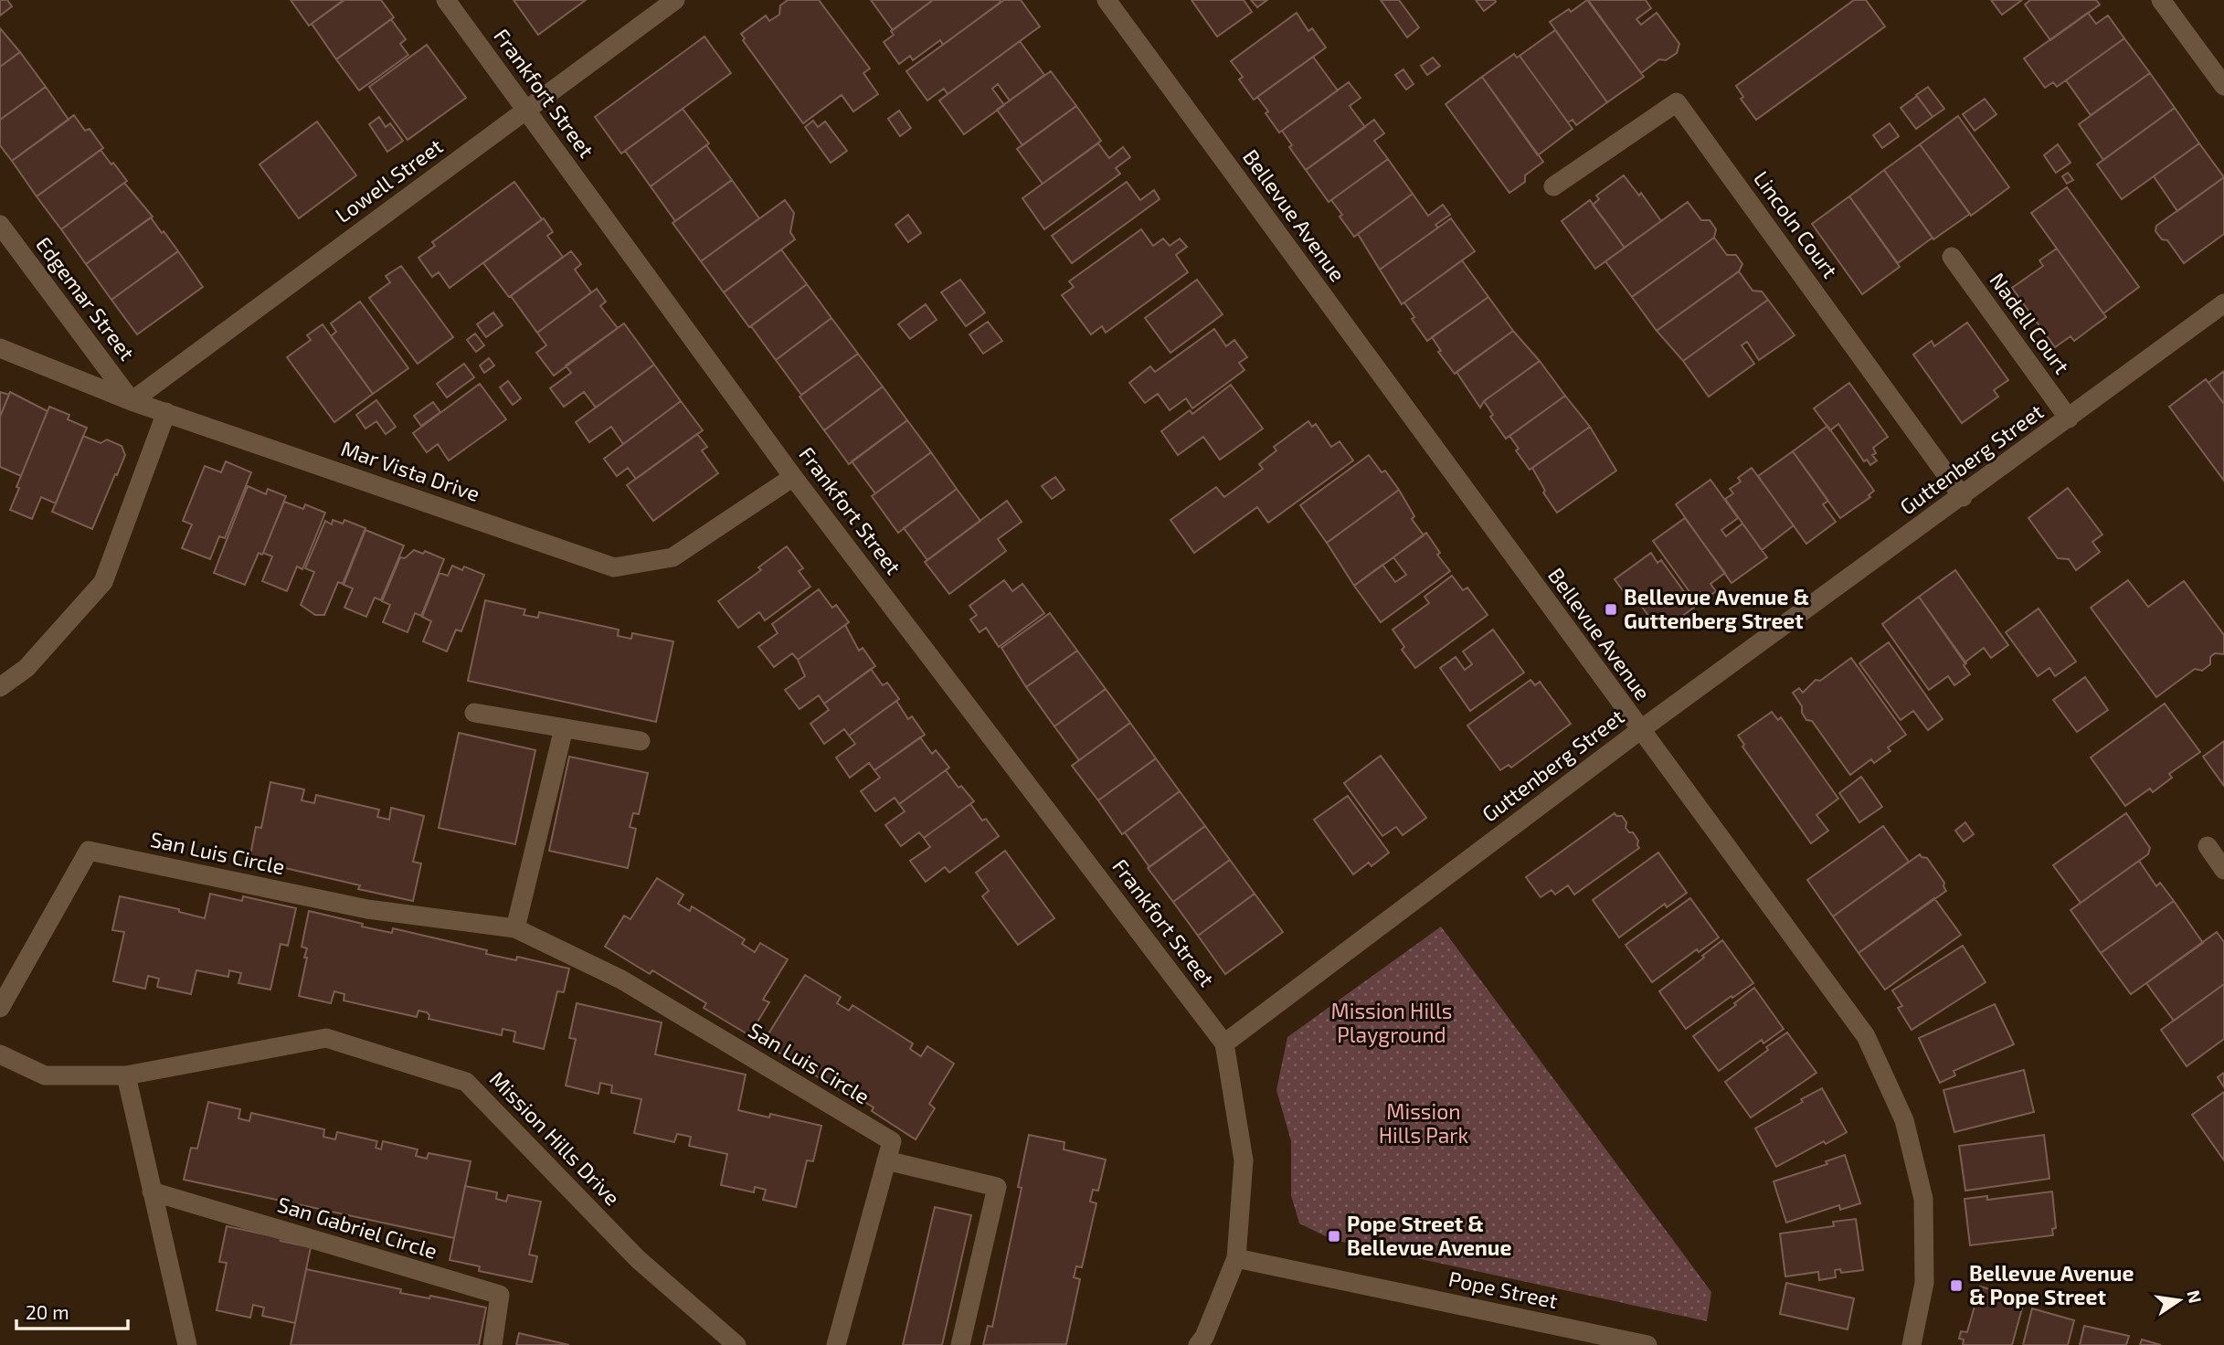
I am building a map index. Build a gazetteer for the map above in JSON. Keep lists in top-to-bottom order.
{
  "streets": {
    "street": [
      "Frankfort Street",
      "Lowell Street",
      "Bellevue Avenue",
      "Lincoln Court",
      "Edgemar Street",
      "Nadell Court",
      "Guttenberg Street",
      "Mar Vista Drive",
      "San Luis Circle",
      "Mission Hills Drive",
      "San Gabriel Circle",
      "Pope Street"
    ]
  },
  "crossings": [
    ["Frankfort Street", "Lowell Street"],
    ["Frankfort Street", "Guttenberg Street"],
    ["Frankfort Street", "Mar Vista Drive"],
    ["Lowell Street", "Edgemar Street"],
    ["Lowell Street", "Mar Vista Drive"],
    ["Bellevue Avenue", "Guttenberg Street"],
    ["Lincoln Court", "Guttenberg Street"],
    ["Edgemar Street", "Mar Vista Drive"],
    ["Nadell Court", "Guttenberg Street"]
  ],
  "parks": ["Mission Hills Playground", "Mission Hills Park"],
  "places": {
    "transit": ["Bellevue Avenue & Guttenberg Street", "Pope Street & Bellevue Avenue", "Bellevue Avenue & Pope Street"]
  },
  "scale_bar": "20 m",
  "north": "right"
}
